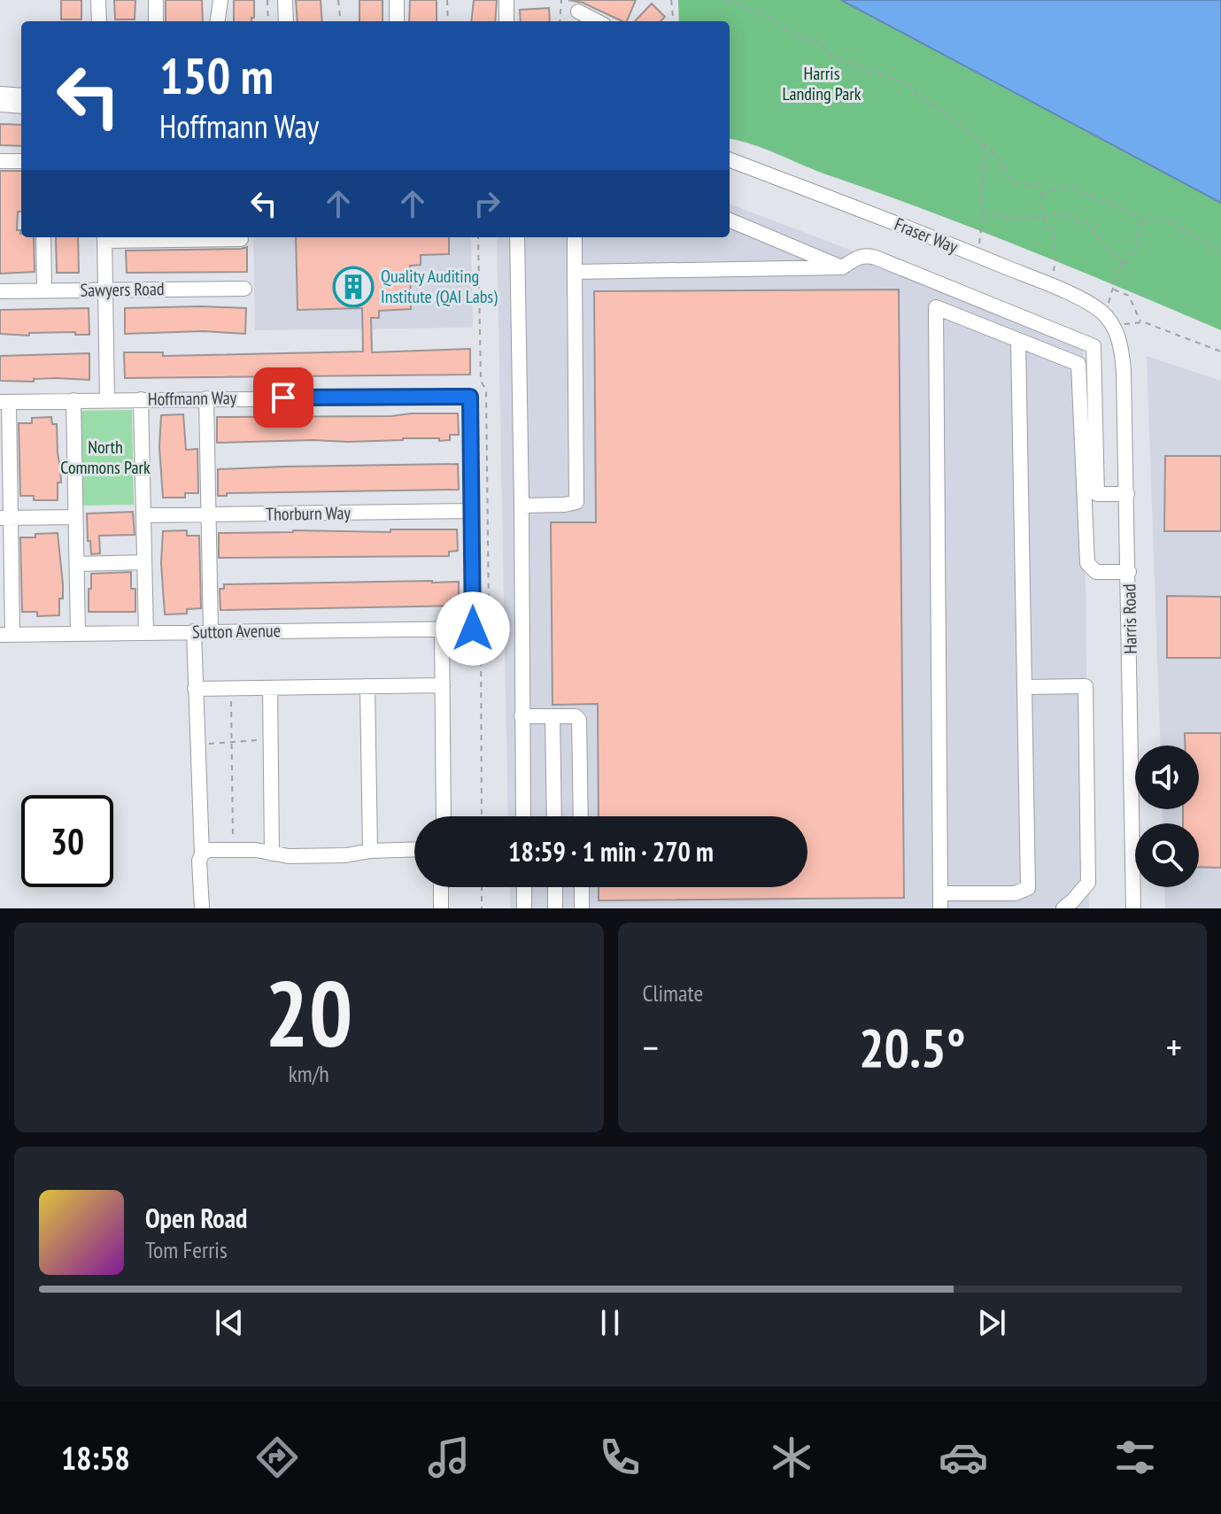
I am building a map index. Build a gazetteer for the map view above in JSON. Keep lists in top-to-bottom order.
{
  "streets": {
    "street": [
      "Fraser Way",
      "Sawyers Road",
      "Hoffmann Way",
      "Thorburn Way",
      "Harris Road",
      "Sutton Avenue"
    ]
  },
  "crossings": [
    ["Fraser Way", "Harris Road"],
    ["Hoffmann Way", "Thorburn Way"],
    ["Hoffmann Way", "Sutton Avenue"],
    ["Thorburn Way", "Sutton Avenue"]
  ],
  "parks": ["Harris Landing Park", "North Commons Park"],
  "places": {
    "building": ["Quality Auditing Institute (QAI Labs)"]
  },
  "page": {
    "turn": ["150 m", "Hoffmann Way"],
    "limit": "30",
    "trip": "18:59 · 1 min · 270 m",
    "tile": [
      ["20", "km/h"],
      "Climate"
    ],
    "heat": ["−", "20.5°", "+"],
    "song": ["Open Road", "Tom Ferris"],
    "tabs": "18:58"
  }
}
